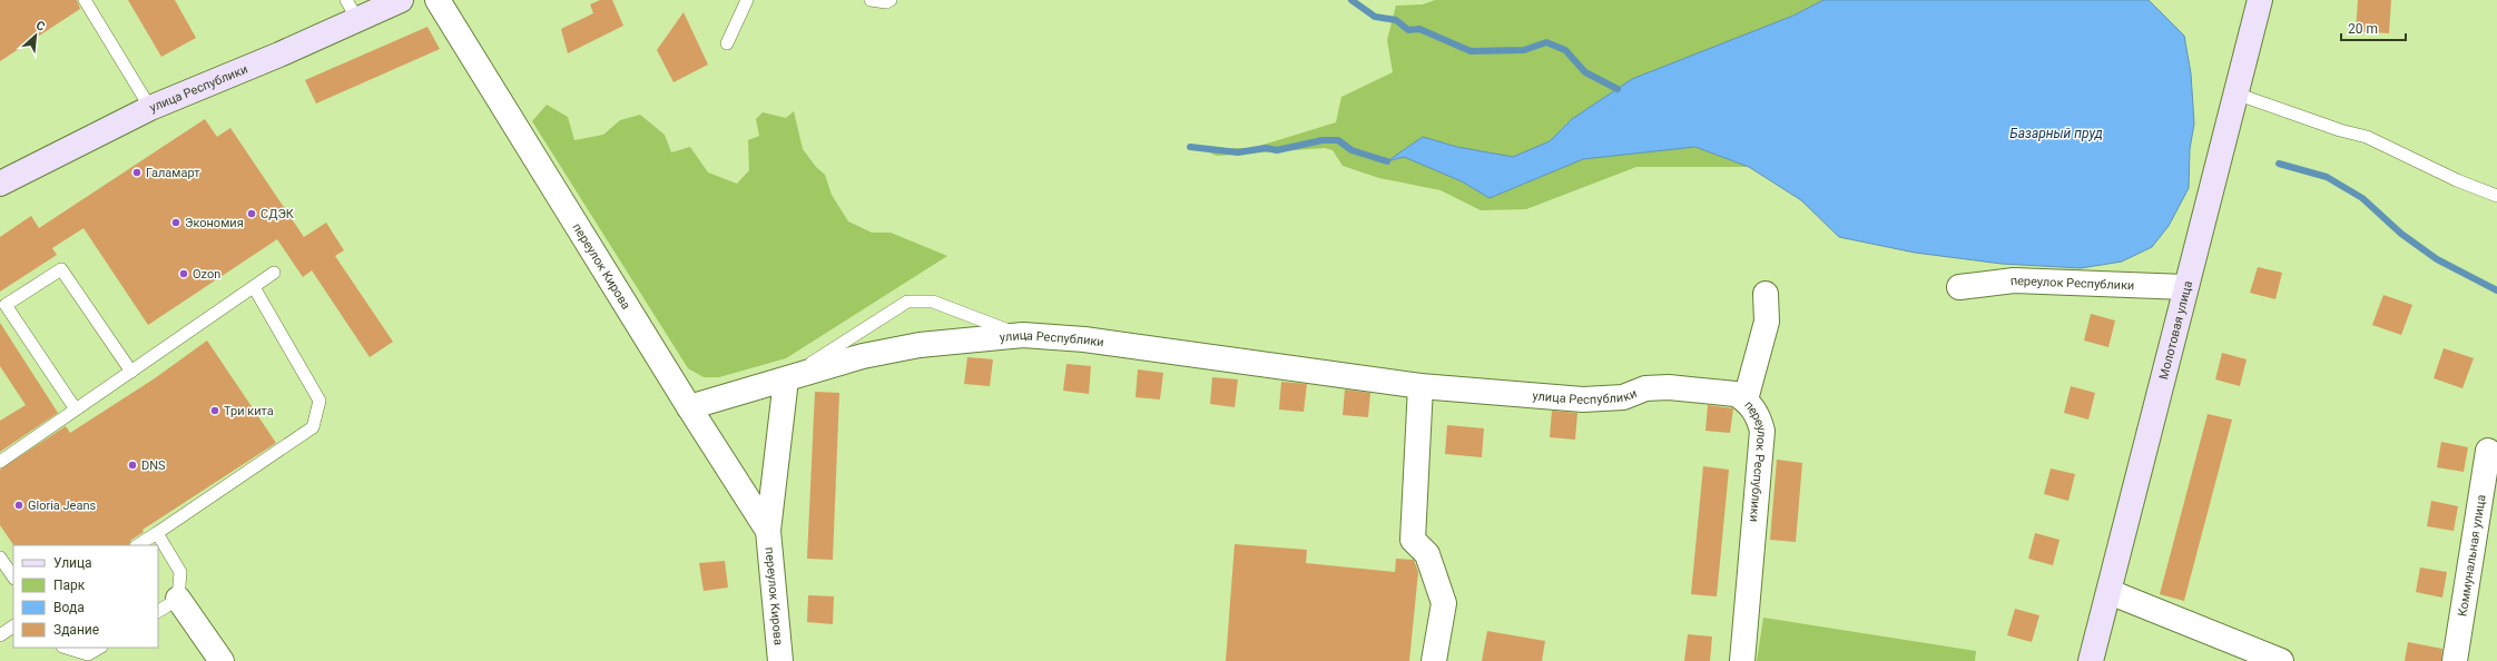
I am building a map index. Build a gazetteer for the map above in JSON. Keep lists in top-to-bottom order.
{
  "streets": {
    "street": [
      "улица Республики",
      "переулок Кирова",
      "переулок Республики",
      "Молотовая улица",
      "Коммунальная улица"
    ]
  },
  "crossings": [
    ["улица Республики", "переулок Кирова"],
    ["улица Республики", "переулок Республики"],
    ["переулок Республики", "Молотовая улица"]
  ],
  "water": ["Базарный пруд"],
  "places": [
    "Галамарт",
    "СДЭК",
    "Экономия",
    "Ozon",
    "Три кита",
    "DNS",
    "Gloria Jeans"
  ],
  "legend": [
    "Улица",
    "Парк",
    "Вода",
    "Здание"
  ],
  "scale_bar": "20 m",
  "north": "top right"
}
